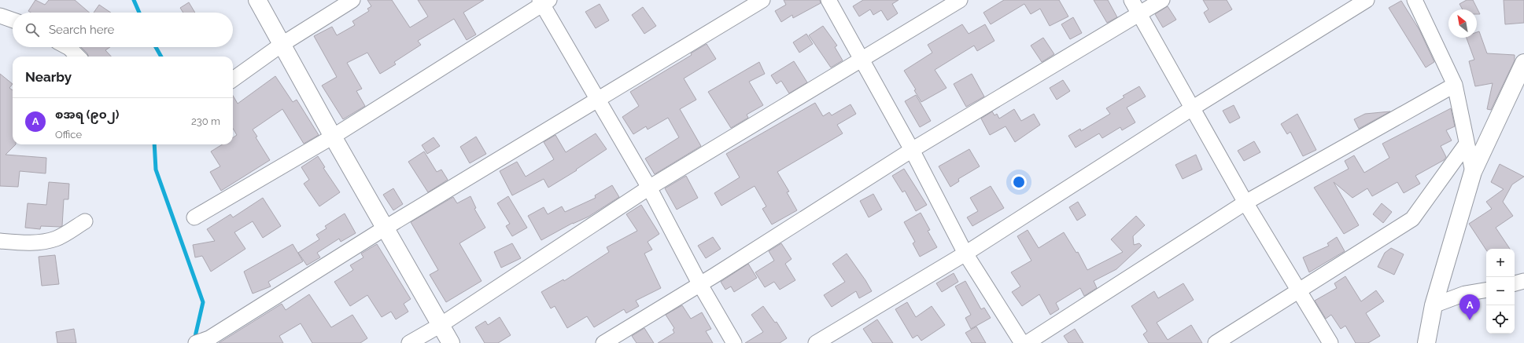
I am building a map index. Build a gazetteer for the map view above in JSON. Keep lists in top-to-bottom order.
{
  "north": "top left",
  "page": {
    "search": "Search here",
    "heading": "Nearby",
    "list": [
      {
        "mark": "A",
        "name": "စအရ (၉၀၂)",
        "note": "Office",
        "value": "230 m"
      }
    ],
    "map_buttons": ["+", "−"],
    "pins": "A"
  }
}
